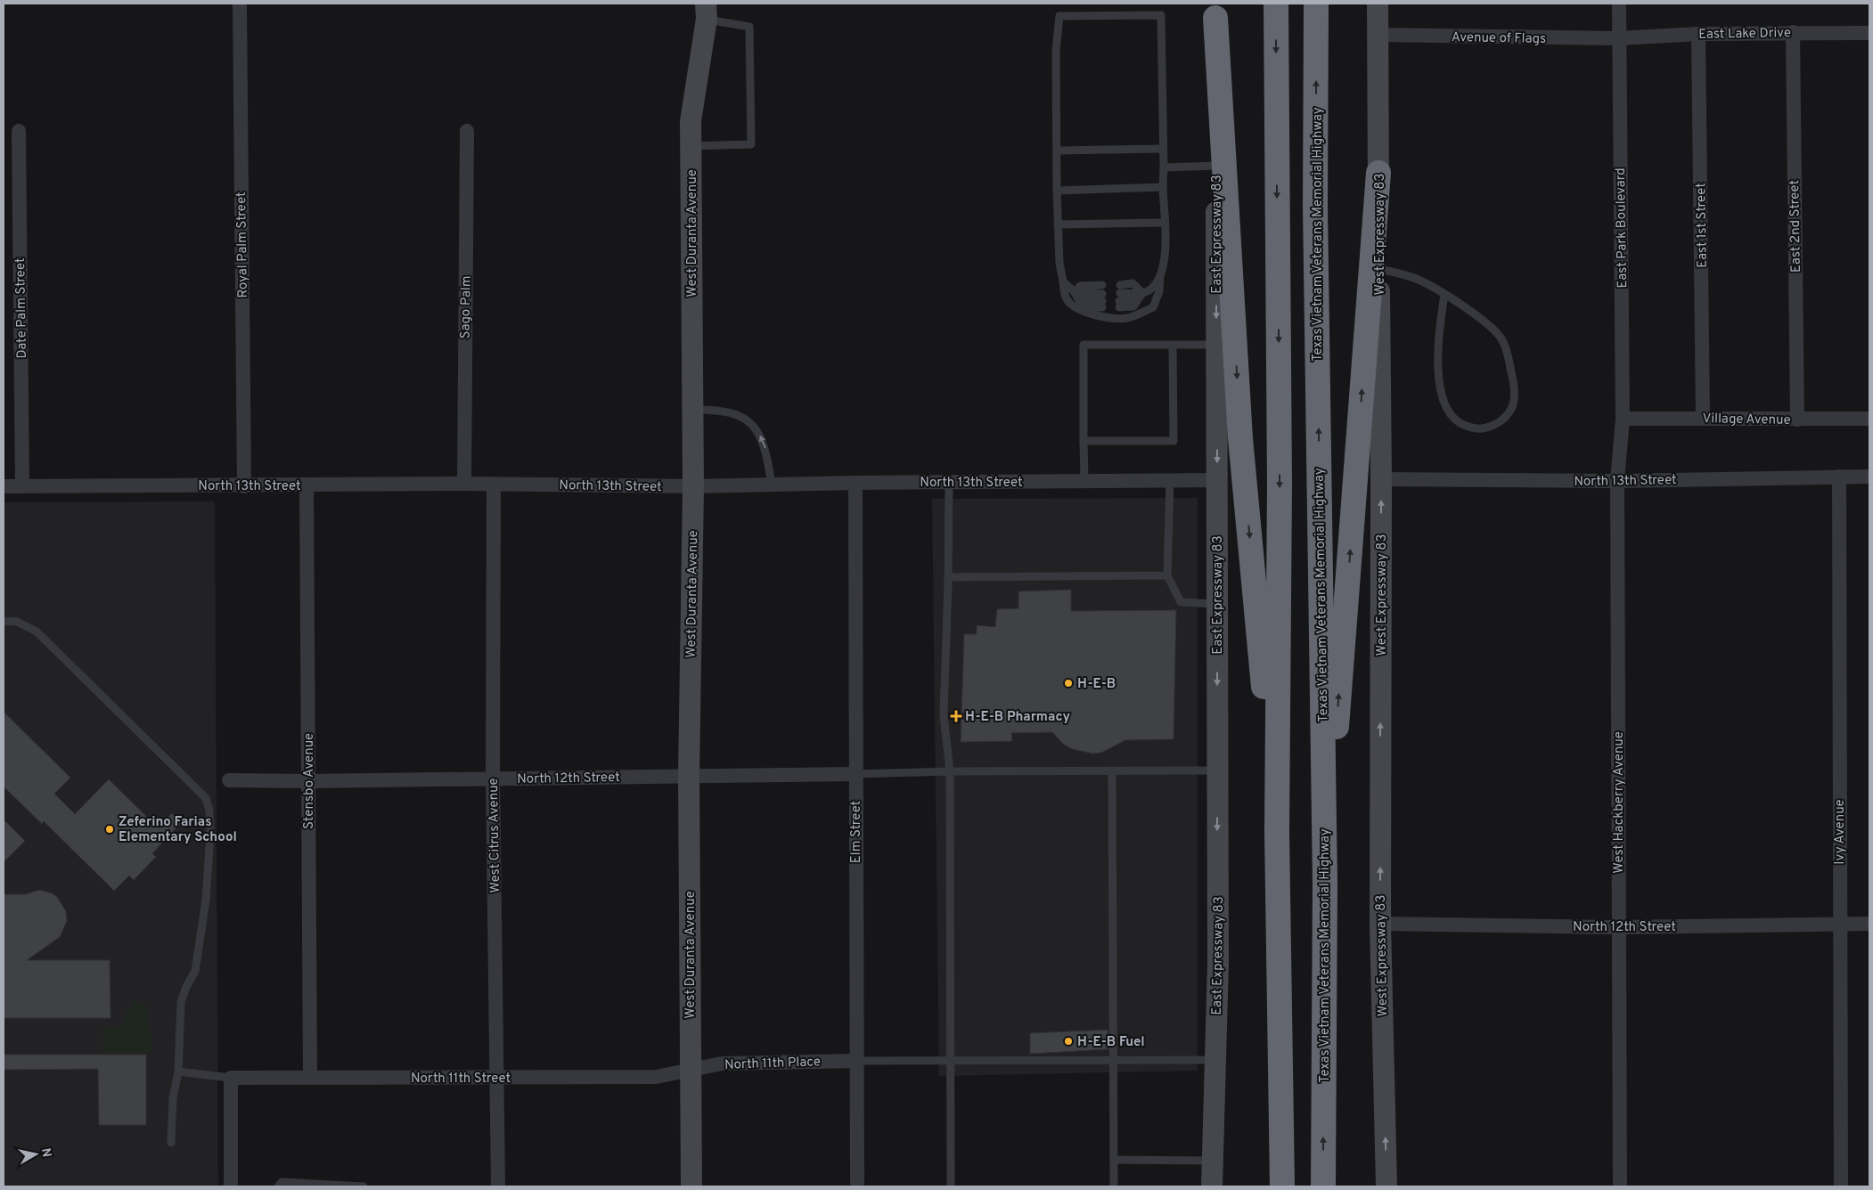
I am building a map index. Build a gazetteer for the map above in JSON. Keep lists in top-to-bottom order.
{
  "streets": {
    "highway": ["Texas Vietnam Veterans Memorial Highway"],
    "main road": ["West Duranta Avenue", "East Expressway 83", "West Expressway 83"],
    "street": [
      "East Lake Drive",
      "Avenue of Flags",
      "East 1st Street",
      "East 2nd Street",
      "East Park Boulevard",
      "Royal Palm Street",
      "Sago Palm",
      "Date Palm Street",
      "Village Avenue",
      "North 13th Street",
      "North 12th Street",
      "Stensbo Avenue",
      "West Hackberry Avenue",
      "Elm Street",
      "Ivy Avenue",
      "West Citrus Avenue",
      "North 11th Place",
      "North 11th Street"
    ]
  },
  "crossings": [
    ["East Lake Drive", "Avenue of Flags"],
    ["East Lake Drive", "East 1st Street"],
    ["East Lake Drive", "East 2nd Street"],
    ["East Lake Drive", "East Park Boulevard"],
    ["Avenue of Flags", "East Park Boulevard"],
    ["Avenue of Flags", "West Expressway 83"],
    ["East 1st Street", "Village Avenue"],
    ["East 2nd Street", "Village Avenue"],
    ["East Park Boulevard", "Village Avenue"],
    ["East Park Boulevard", "West Hackberry Avenue"],
    ["West Duranta Avenue", "North 13th Street"],
    ["West Duranta Avenue", "North 12th Street"],
    ["West Duranta Avenue", "North 11th Place"],
    ["West Duranta Avenue", "North 11th Street"],
    ["East Expressway 83", "North 13th Street"],
    ["West Expressway 83", "North 13th Street"],
    ["West Expressway 83", "North 12th Street"],
    ["Royal Palm Street", "North 13th Street"],
    ["Sago Palm", "North 13th Street"],
    ["Date Palm Street", "North 13th Street"],
    ["Village Avenue", "West Hackberry Avenue"],
    ["North 13th Street", "Stensbo Avenue"],
    ["North 13th Street", "West Hackberry Avenue"],
    ["North 13th Street", "Elm Street"],
    ["North 13th Street", "Ivy Avenue"],
    ["North 13th Street", "West Citrus Avenue"],
    ["North 12th Street", "Stensbo Avenue"],
    ["North 12th Street", "West Hackberry Avenue"],
    ["North 12th Street", "Elm Street"],
    ["North 12th Street", "Ivy Avenue"],
    ["North 12th Street", "West Citrus Avenue"],
    ["Stensbo Avenue", "North 11th Street"],
    ["Elm Street", "North 11th Place"],
    ["West Citrus Avenue", "North 11th Street"],
    ["North 11th Place", "North 11th Street"]
  ],
  "one_way": ["East Expressway 83", "West Expressway 83"],
  "places": {
    "other": ["H-E-B", "Zeferino Farias Elementary School", "H-E-B Fuel"],
    "health": ["H-E-B Pharmacy"]
  },
  "north": "right"
}
